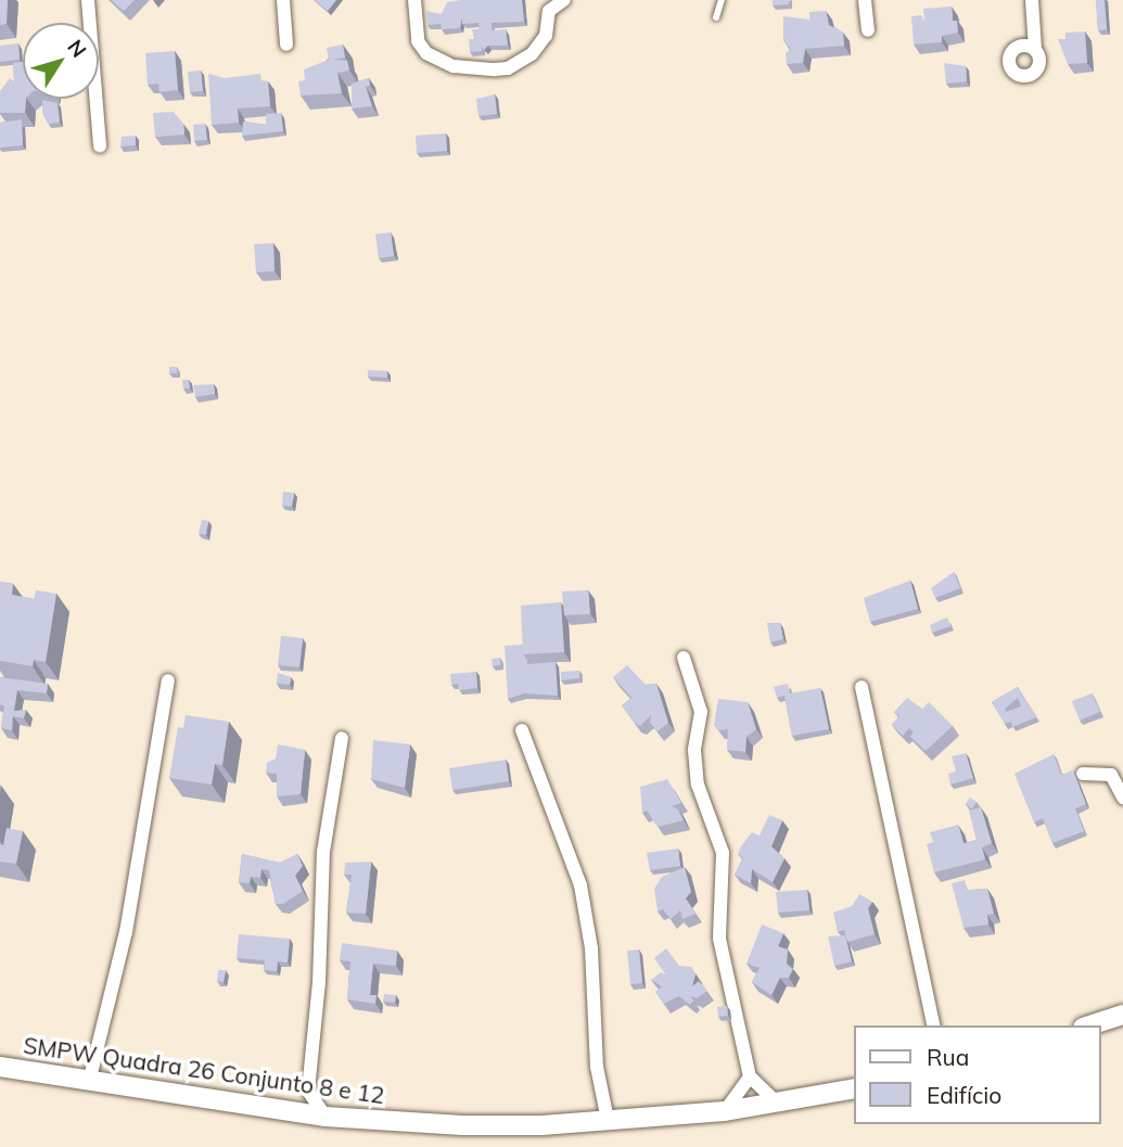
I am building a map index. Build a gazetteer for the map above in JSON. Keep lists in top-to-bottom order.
{
  "streets": {
    "street": ["SMPW Quadra 26 Conjunto 8 e 12"]
  },
  "legend": ["Rua", "Edifício"],
  "north": "top right"
}
